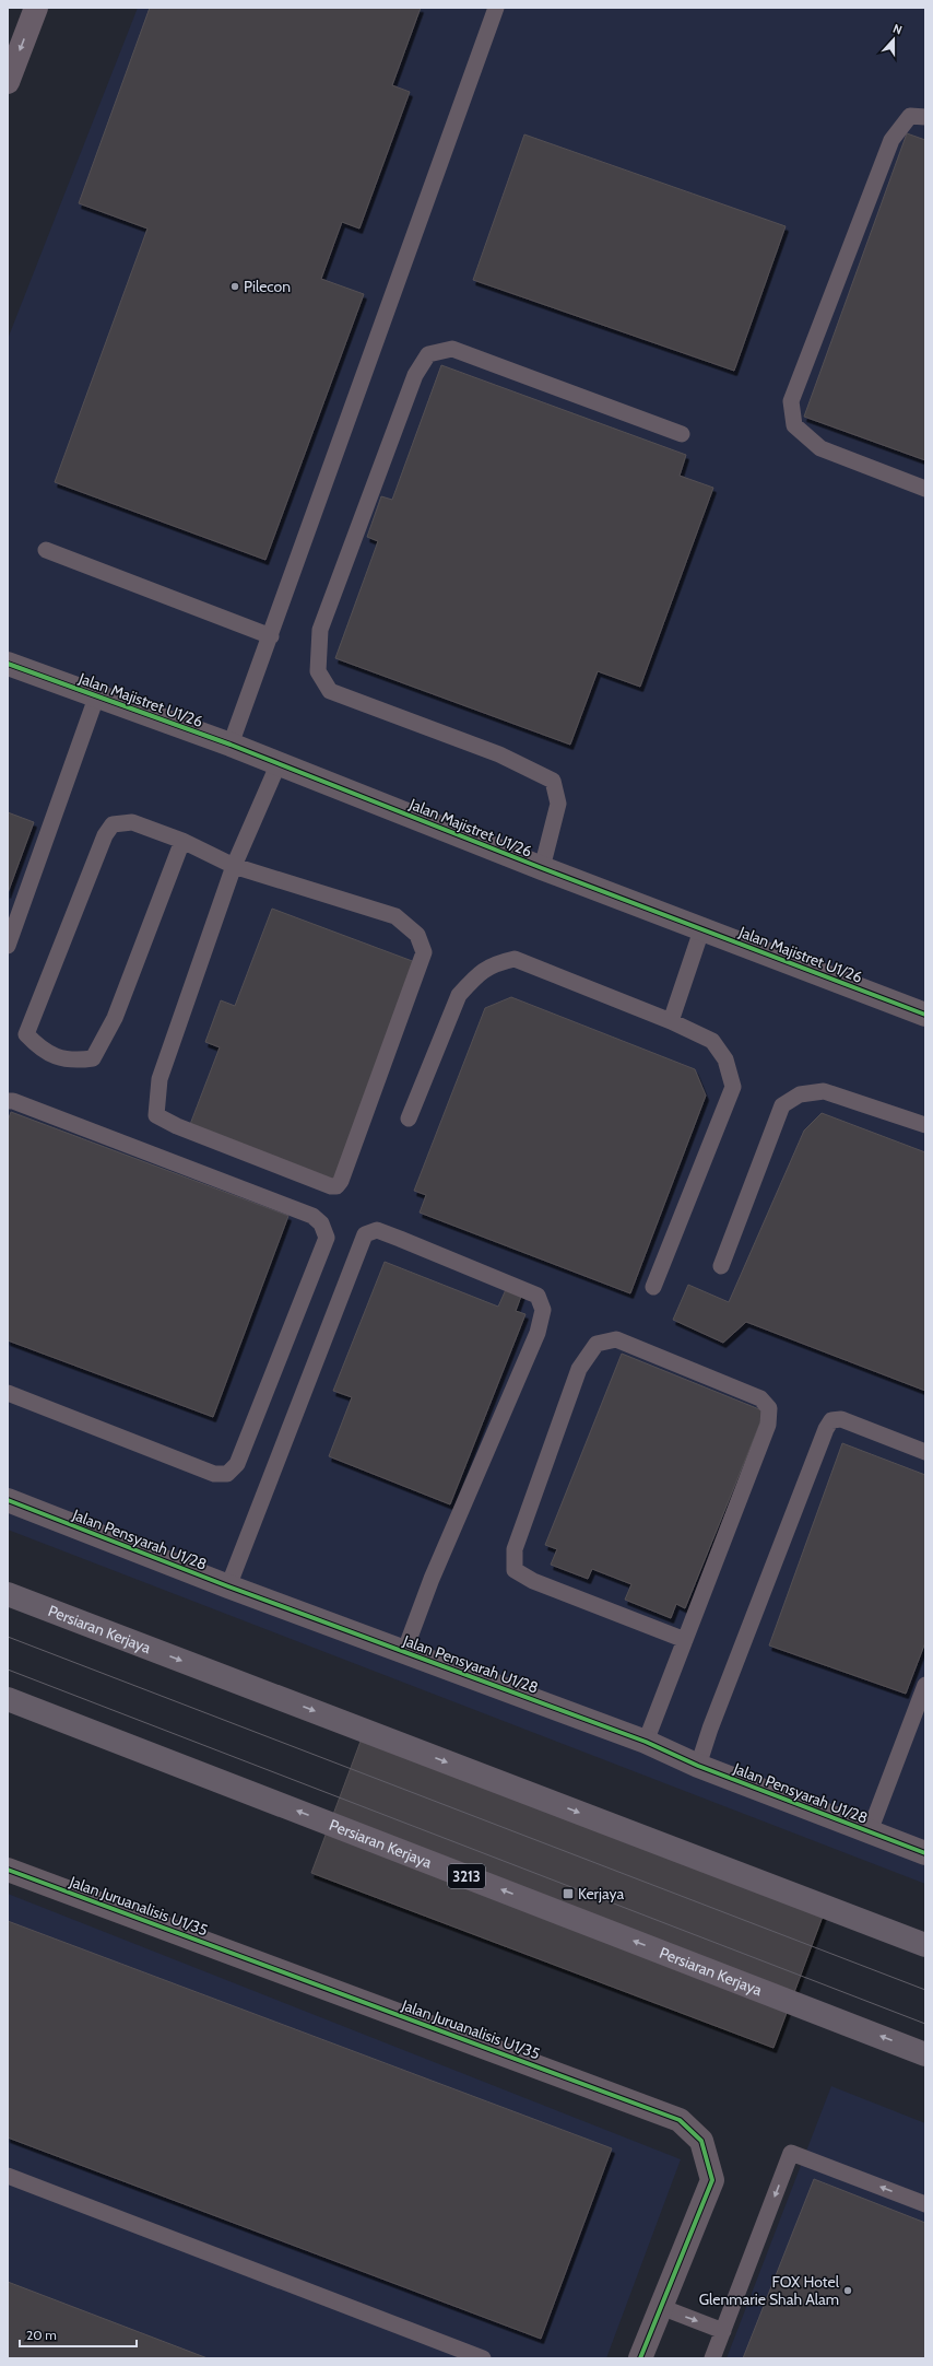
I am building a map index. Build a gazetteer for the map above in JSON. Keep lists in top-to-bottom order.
{
  "streets": {
    "main road": ["Persiaran Kerjaya", "3213"],
    "street": ["Jalan Majistret U1/26", "Jalan Pensyarah U1/28", "Jalan Juruanalisis U1/35"]
  },
  "places": {
    "other": ["Pilecon", "FOX Hotel Glenmarie Shah Alam"],
    "transit": ["Kerjaya"]
  },
  "scale_bar": "20 m",
  "north": "top"
}
